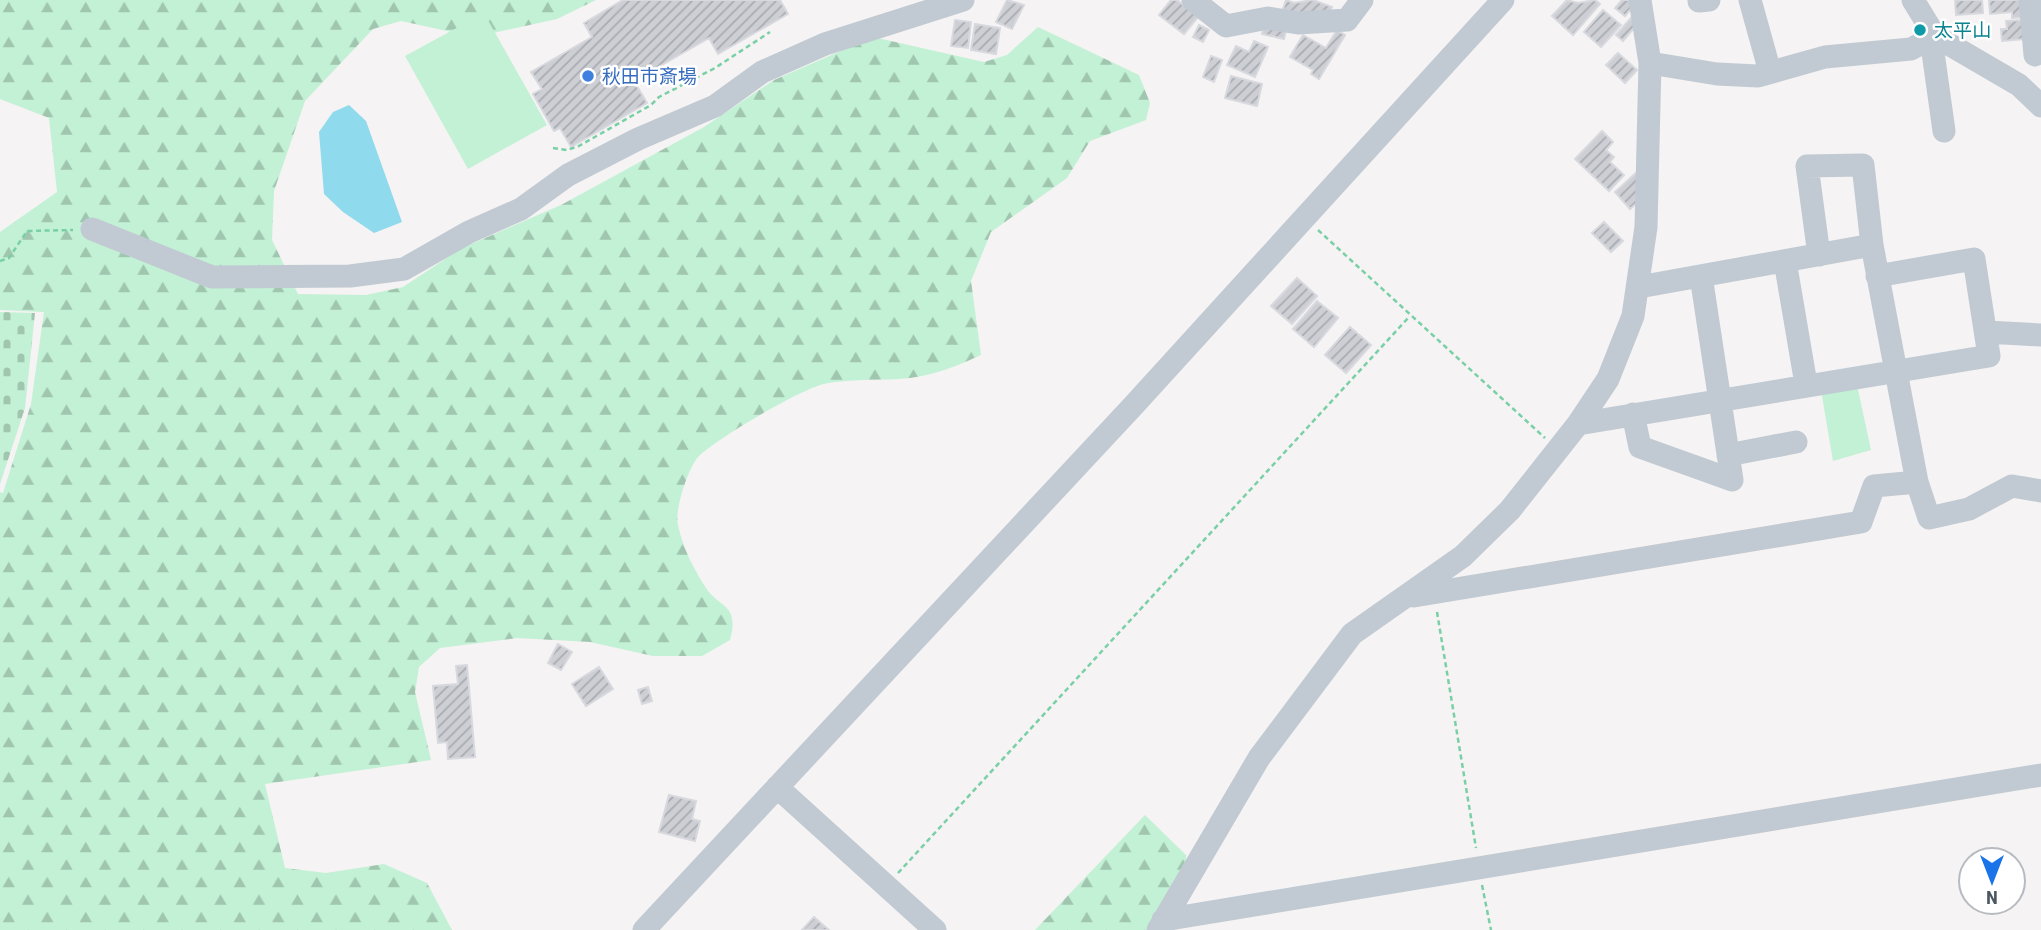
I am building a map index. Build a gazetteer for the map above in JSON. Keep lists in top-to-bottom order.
{
  "places": ["太平山", "秋田市斎場"],
  "north": "bottom"
}
